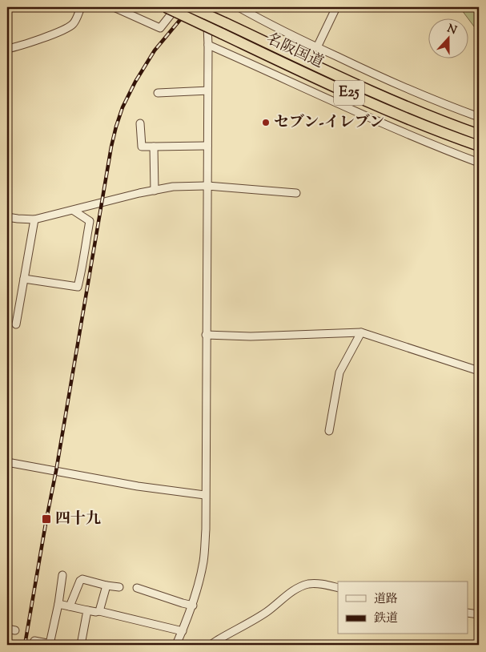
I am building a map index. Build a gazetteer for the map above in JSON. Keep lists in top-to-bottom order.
{
  "streets": {
    "highway": ["名阪国道", "E25"]
  },
  "places": {
    "other": ["セブン-イレブン"],
    "transit": ["四十九"]
  },
  "legend": ["道路", "鉄道"],
  "north": "top"
}
